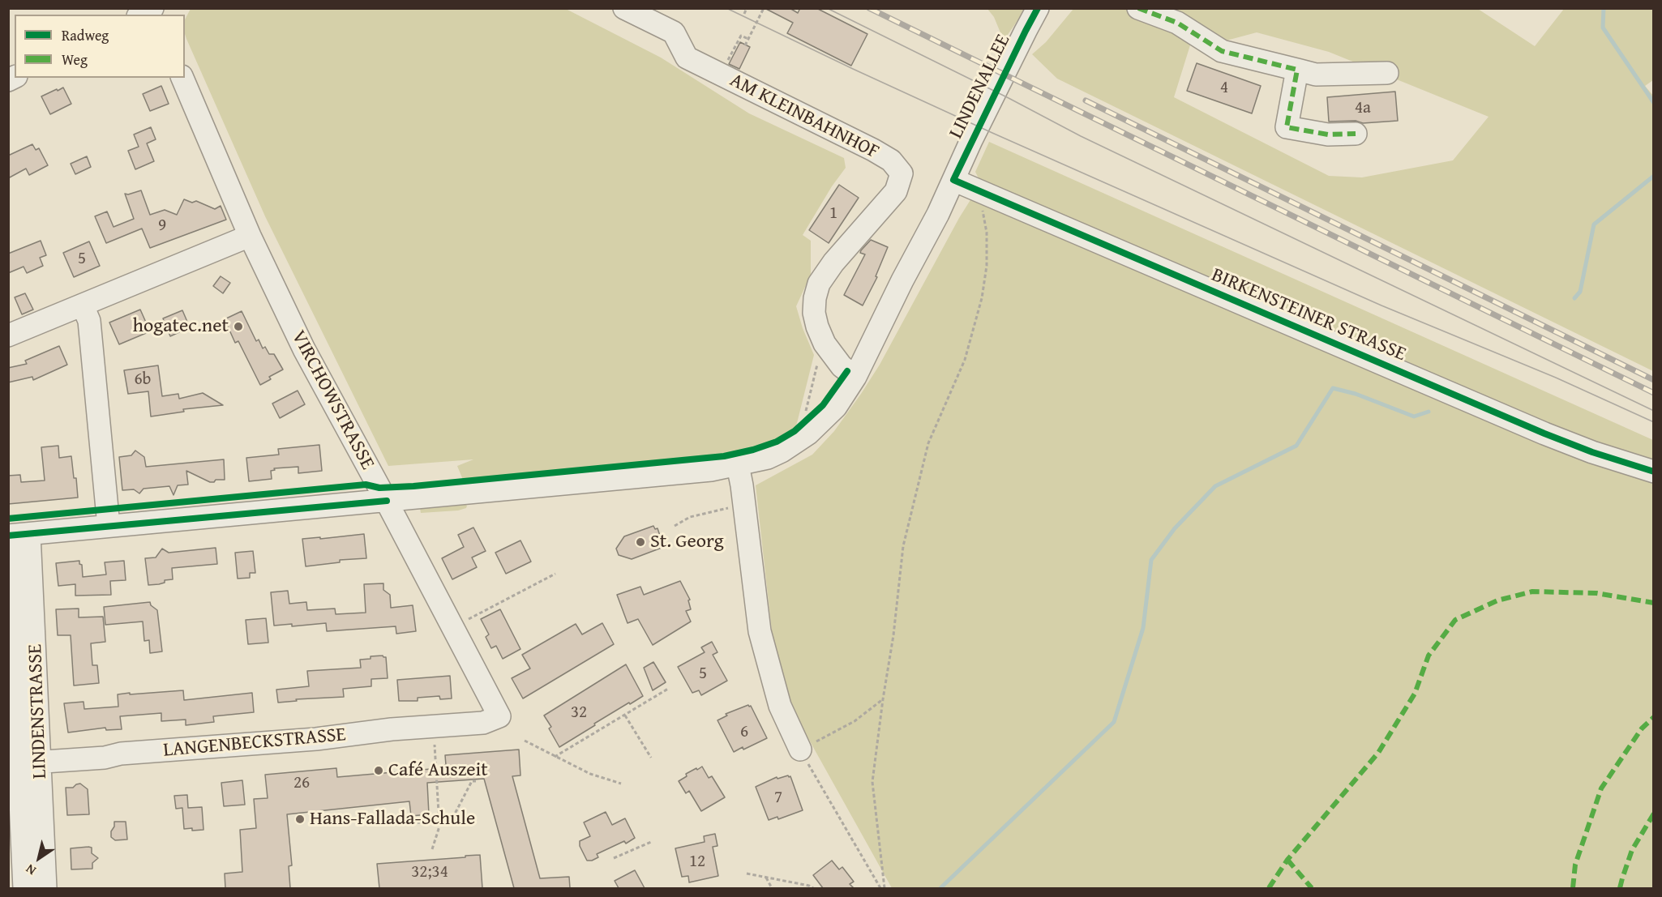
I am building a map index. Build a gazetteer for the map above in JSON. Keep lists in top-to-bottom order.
{
  "streets": {
    "street": [
      "LINDENALLEE",
      "AM KLEINBAHNHOF",
      "BIRKENSTEINER STRASSE",
      "VIRCHOWSTRASSE",
      "LINDENSTRASSE",
      "LANGENBECKSTRASSE"
    ]
  },
  "crossings": [
    ["LINDENALLEE", "AM KLEINBAHNHOF"],
    ["LINDENALLEE", "BIRKENSTEINER STRASSE"],
    ["LINDENALLEE", "VIRCHOWSTRASSE"],
    ["LINDENALLEE", "LINDENSTRASSE"],
    ["VIRCHOWSTRASSE", "LANGENBECKSTRASSE"],
    ["LINDENSTRASSE", "LANGENBECKSTRASSE"]
  ],
  "places": [
    "hogatec.net",
    "St. Georg",
    "Café Auszeit",
    "Hans-Fallada-Schule"
  ],
  "house_numbers": [
    "4",
    "4a",
    "1",
    "9",
    "5",
    "6b",
    "5",
    "32",
    "6",
    "26",
    "7",
    "12",
    "32;34"
  ],
  "legend": ["Radweg", "Weg"],
  "north": "bottom left"
}
